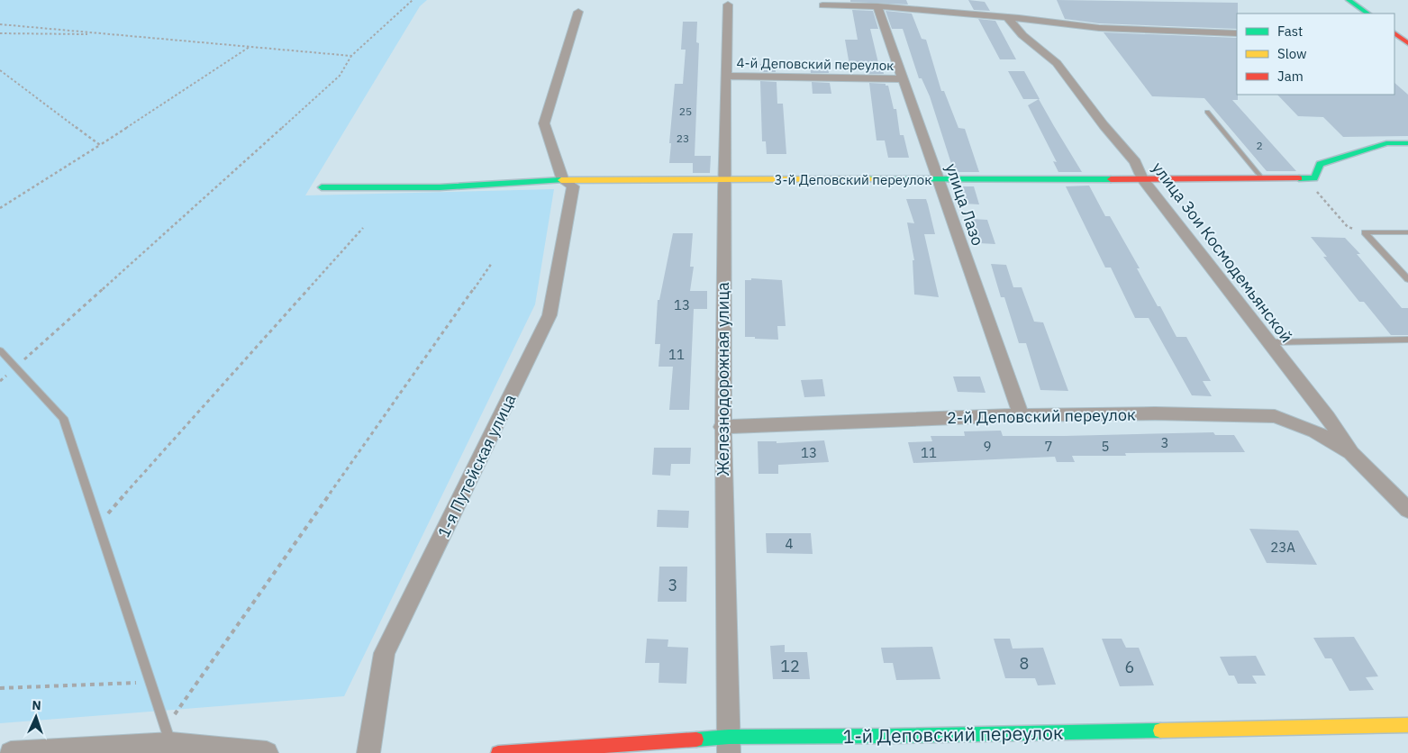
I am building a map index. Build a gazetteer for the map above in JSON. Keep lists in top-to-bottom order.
{
  "streets": {
    "street": [
      "4-й Деповский переулок",
      "3-й Деповский переулок",
      "улица Лазо",
      "улица Зои Космодемьянской",
      "Железнодорожная улица",
      "2-й Деповский переулок",
      "1-я Путейская улица",
      "1-й Деповский переулок"
    ]
  },
  "crossings": [
    ["4-й Деповский переулок", "улица Лазо"],
    ["4-й Деповский переулок", "Железнодорожная улица"],
    ["3-й Деповский переулок", "улица Лазо"],
    ["3-й Деповский переулок", "улица Зои Космодемьянской"],
    ["3-й Деповский переулок", "Железнодорожная улица"],
    ["3-й Деповский переулок", "1-я Путейская улица"],
    ["улица Лазо", "2-й Деповский переулок"],
    ["улица Зои Космодемьянской", "2-й Деповский переулок"],
    ["Железнодорожная улица", "2-й Деповский переулок"],
    ["Железнодорожная улица", "1-й Деповский переулок"]
  ],
  "house_numbers": [
    "25",
    "23",
    "2",
    "13",
    "11",
    "3",
    "9",
    "7",
    "5",
    "13",
    "11",
    "4",
    "23А",
    "3",
    "8",
    "12",
    "6"
  ],
  "legend": ["Fast", "Slow", "Jam"],
  "north": "top"
}
